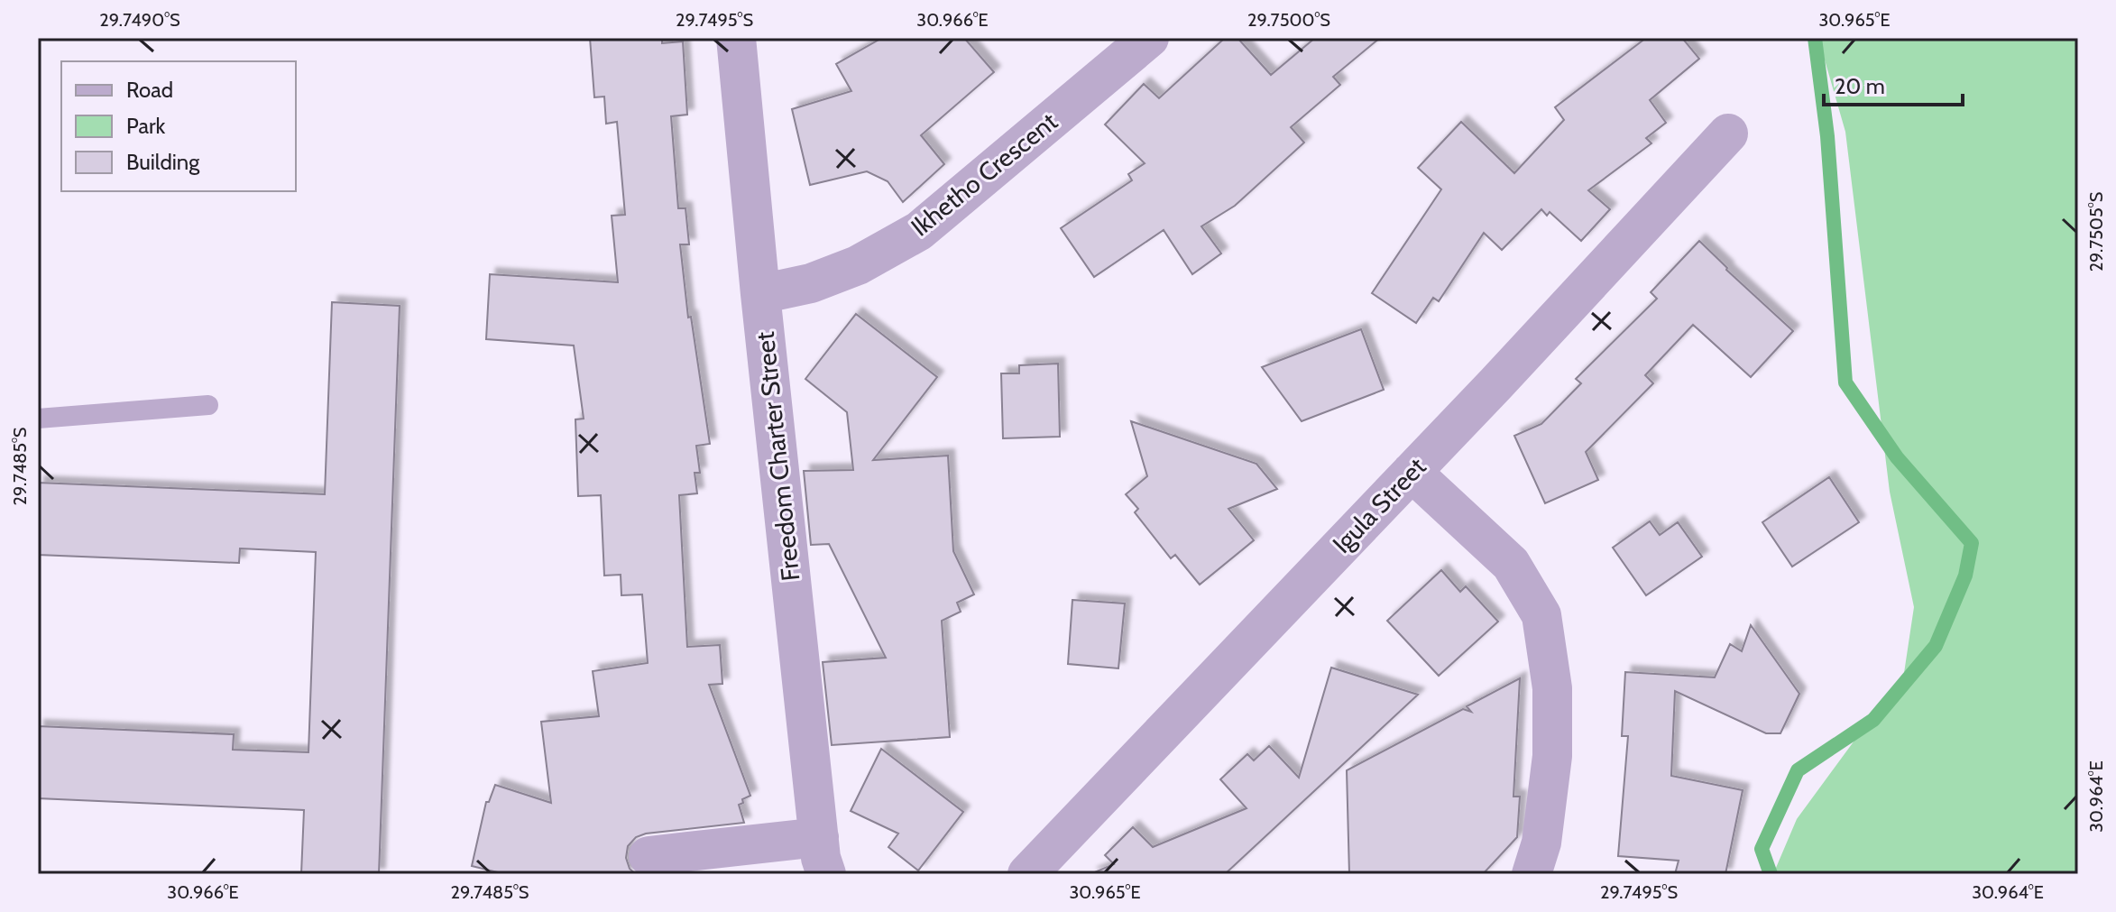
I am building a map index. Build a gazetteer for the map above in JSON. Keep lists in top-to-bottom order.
{
  "streets": {
    "street": ["Ikhetho Crescent", "Freedom Charter Street", "Igula Street"]
  },
  "crossings": [
    ["Ikhetho Crescent", "Freedom Charter Street"]
  ],
  "legend": ["Road", "Park", "Building"],
  "scale_bar": "20 m",
  "coordinates": [
    "29.7490°S",
    "29.7495°S",
    "30.966°E",
    "29.7500°S",
    "30.965°E",
    "29.7505°S",
    "29.7485°S",
    "30.964°E"
  ]
}
